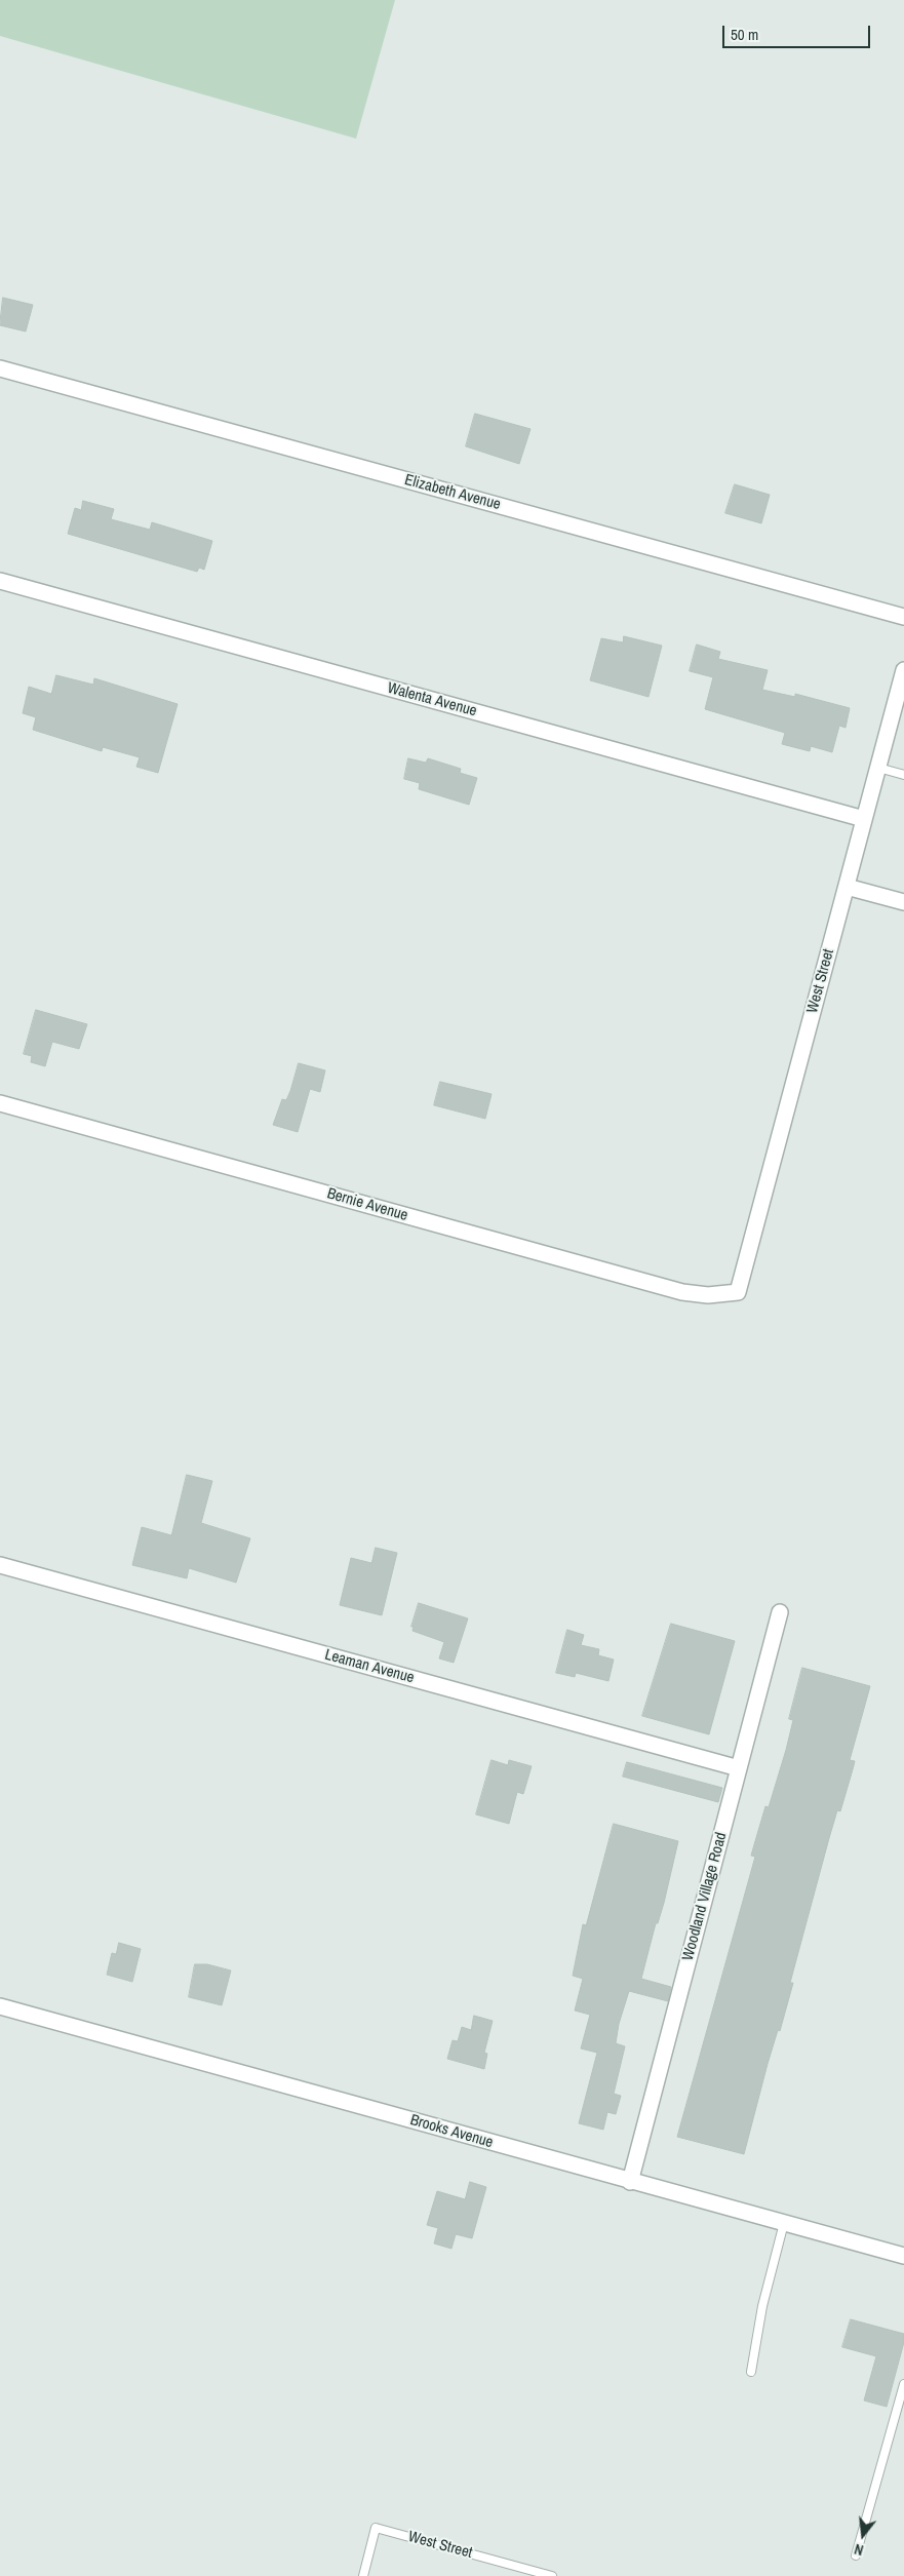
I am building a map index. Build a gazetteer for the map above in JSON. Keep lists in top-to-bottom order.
{
  "streets": {
    "street": [
      "Elizabeth Avenue",
      "Walenta Avenue",
      "West Street",
      "Bernie Avenue",
      "Leaman Avenue",
      "Woodland Village Road",
      "Brooks Avenue"
    ]
  },
  "crossings": [
    ["Walenta Avenue", "West Street"],
    ["West Street", "Bernie Avenue"],
    ["Leaman Avenue", "Woodland Village Road"],
    ["Woodland Village Road", "Brooks Avenue"]
  ],
  "scale_bar": "50 m",
  "north": "bottom"
}
